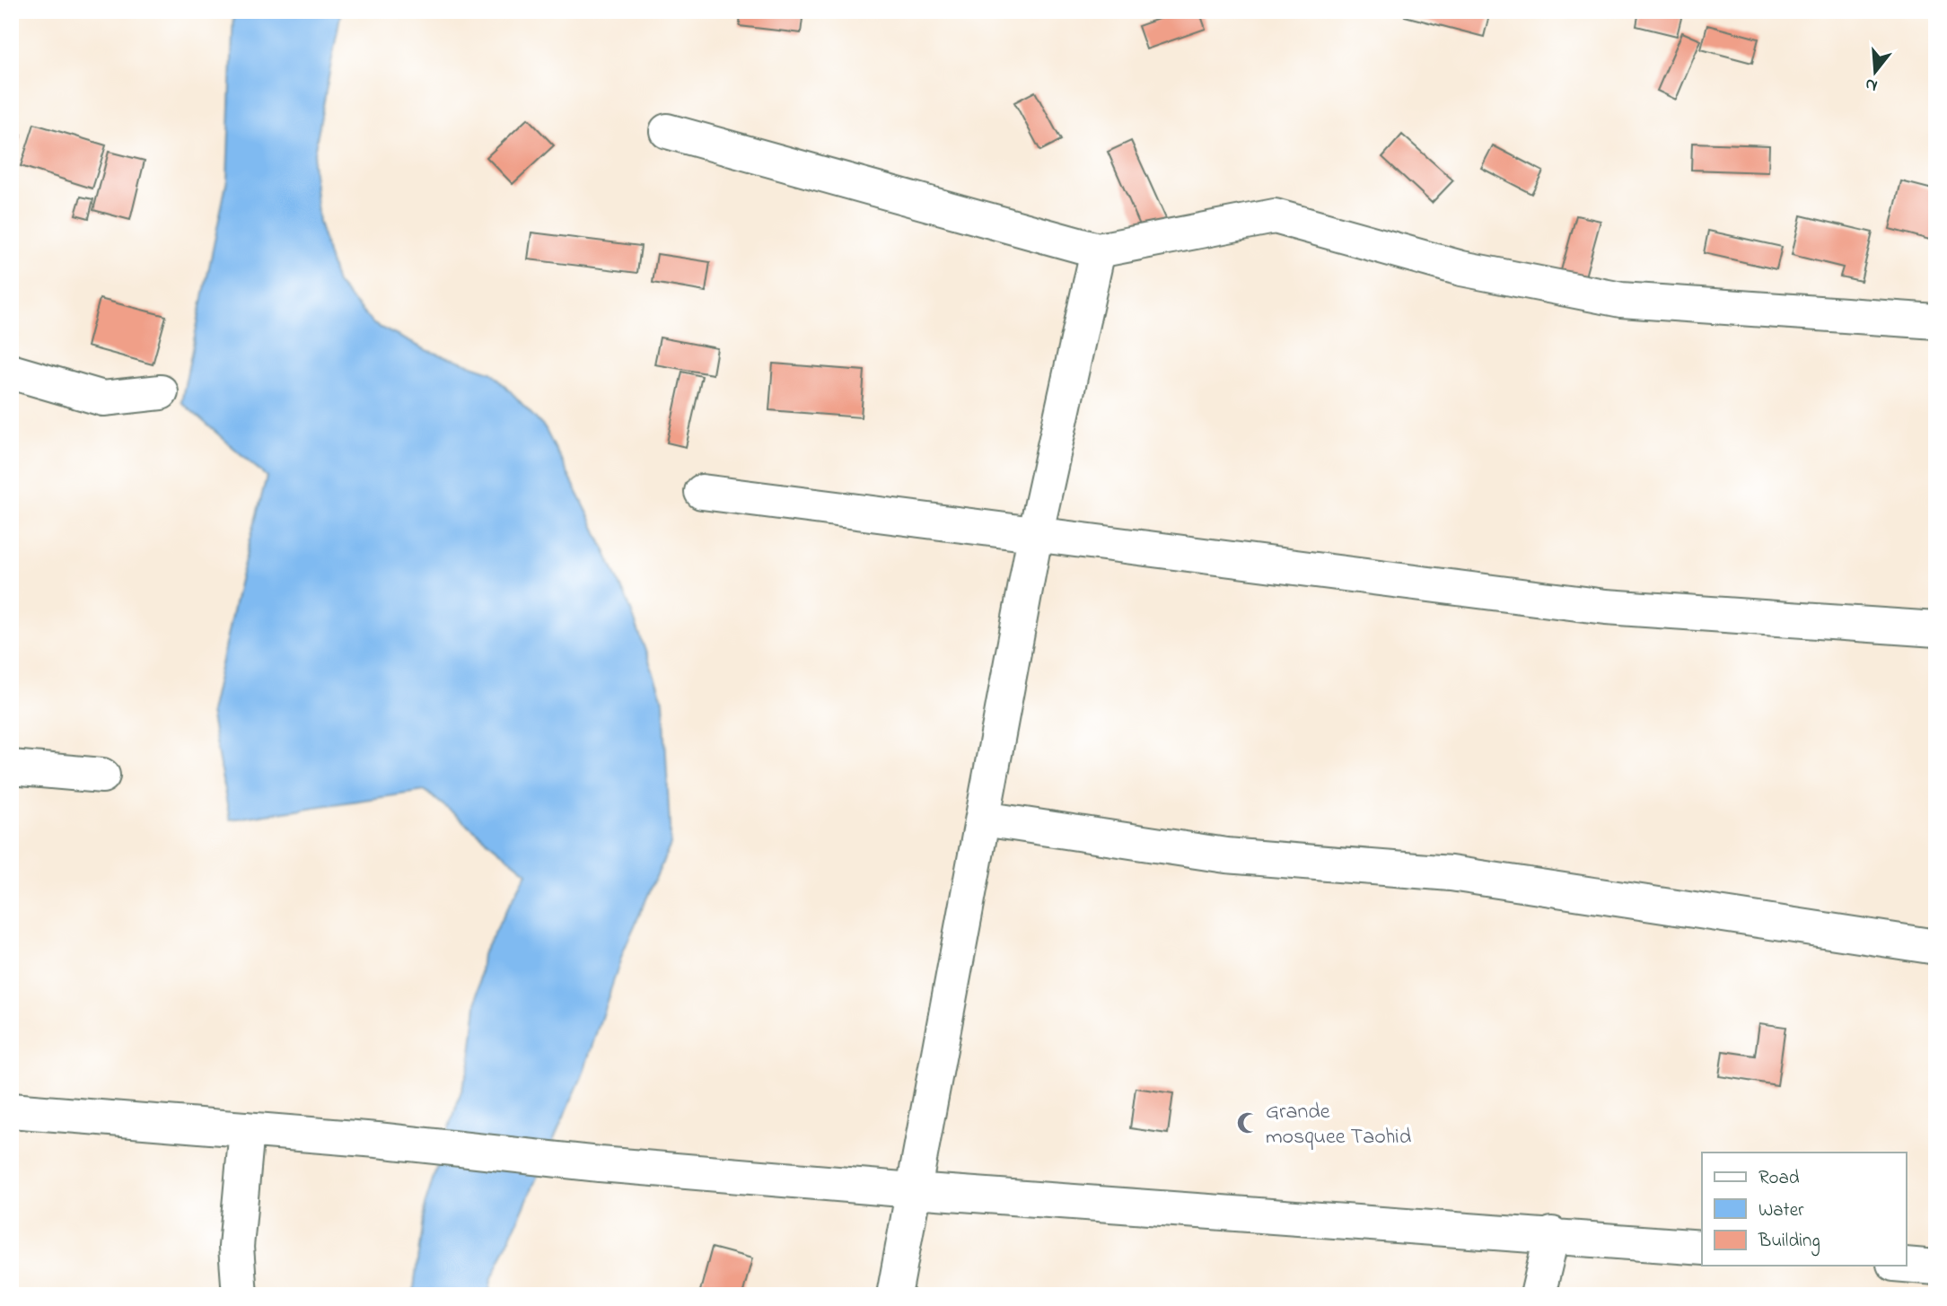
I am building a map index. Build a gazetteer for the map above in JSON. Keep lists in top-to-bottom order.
{
  "places": {
    "mosque": ["Grande mosquee Taohid"]
  },
  "legend": ["Road", "Water", "Building"],
  "north": "bottom"
}
